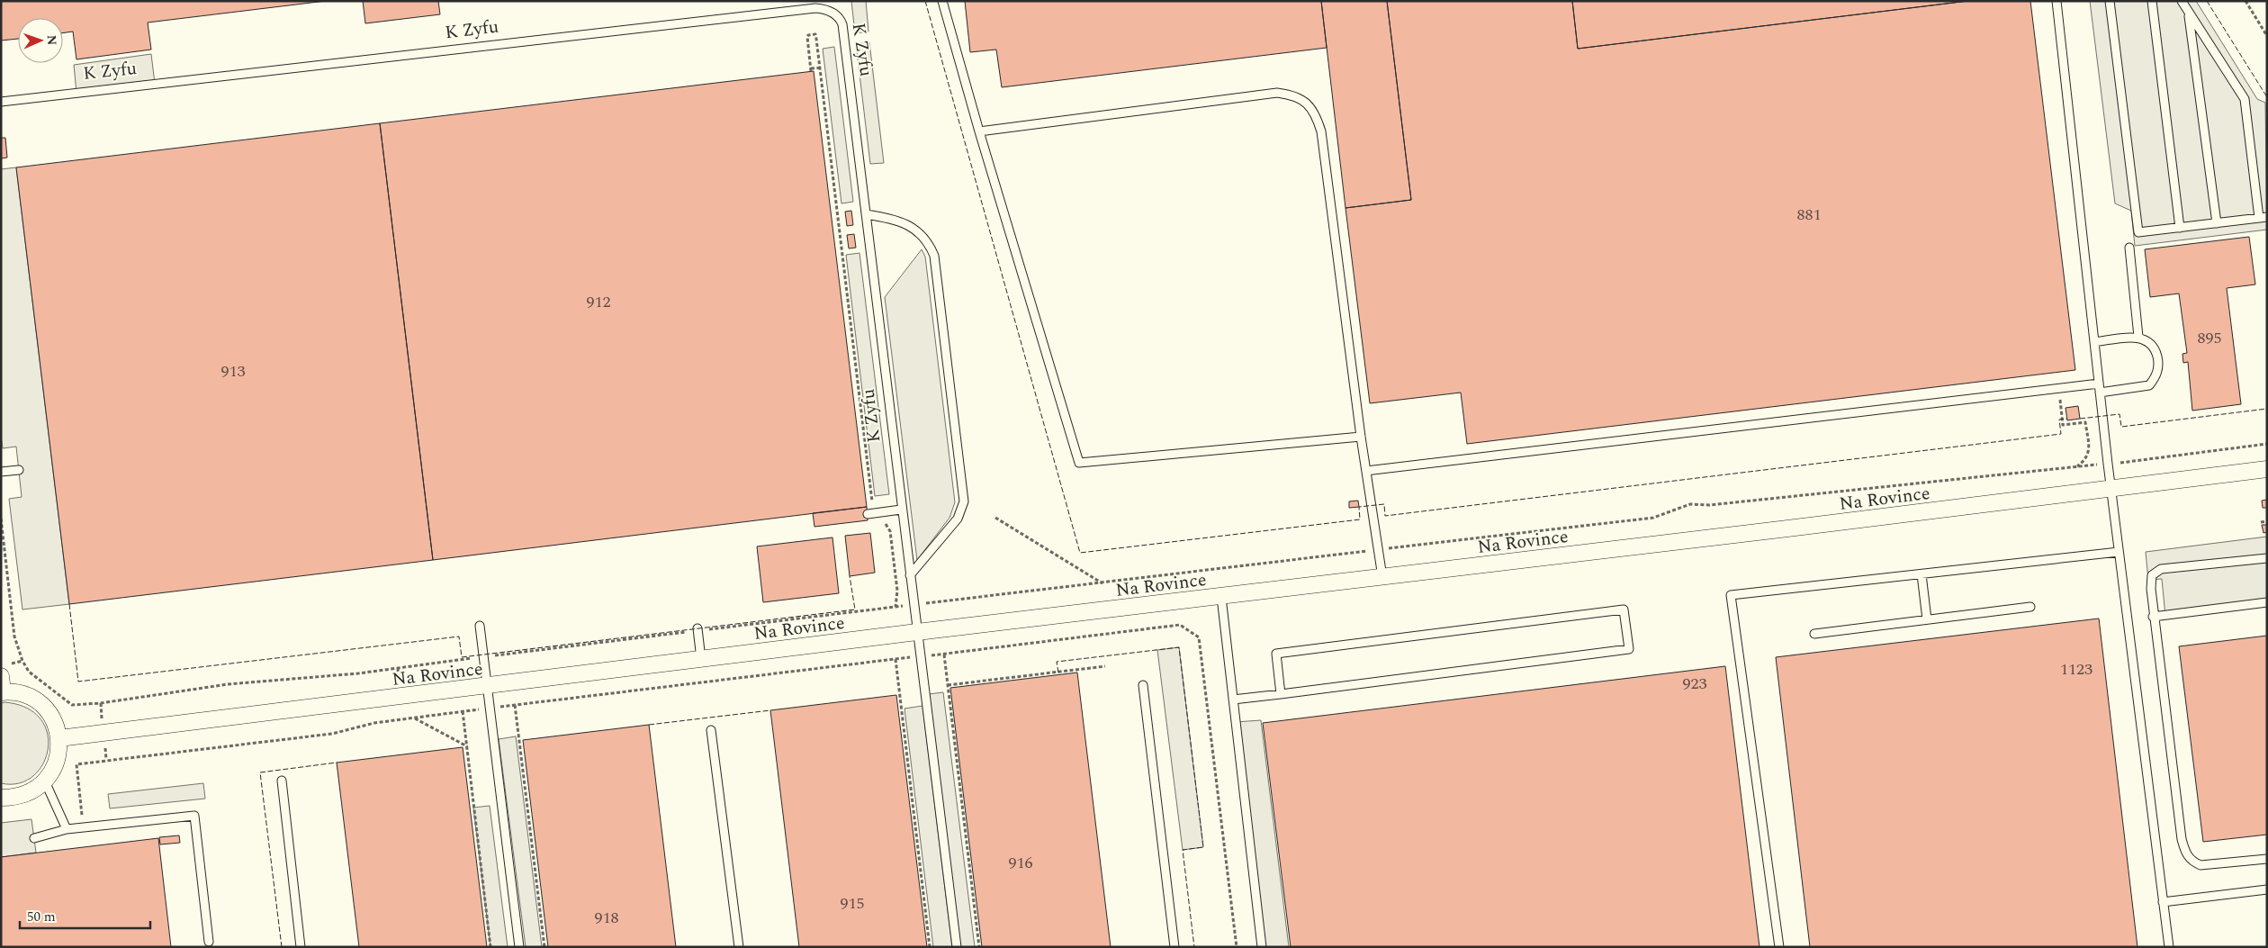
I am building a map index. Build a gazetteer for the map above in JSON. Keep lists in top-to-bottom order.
{
  "streets": {
    "street": ["Na Rovince"],
    "lane": ["K Zyfu"]
  },
  "crossings": [
    ["K Zyfu", "Na Rovince"]
  ],
  "house_numbers": [
    "881",
    "912",
    "895",
    "913",
    "1123",
    "923",
    "916",
    "915",
    "918"
  ],
  "scale_bar": "50 m",
  "north": "right"
}
